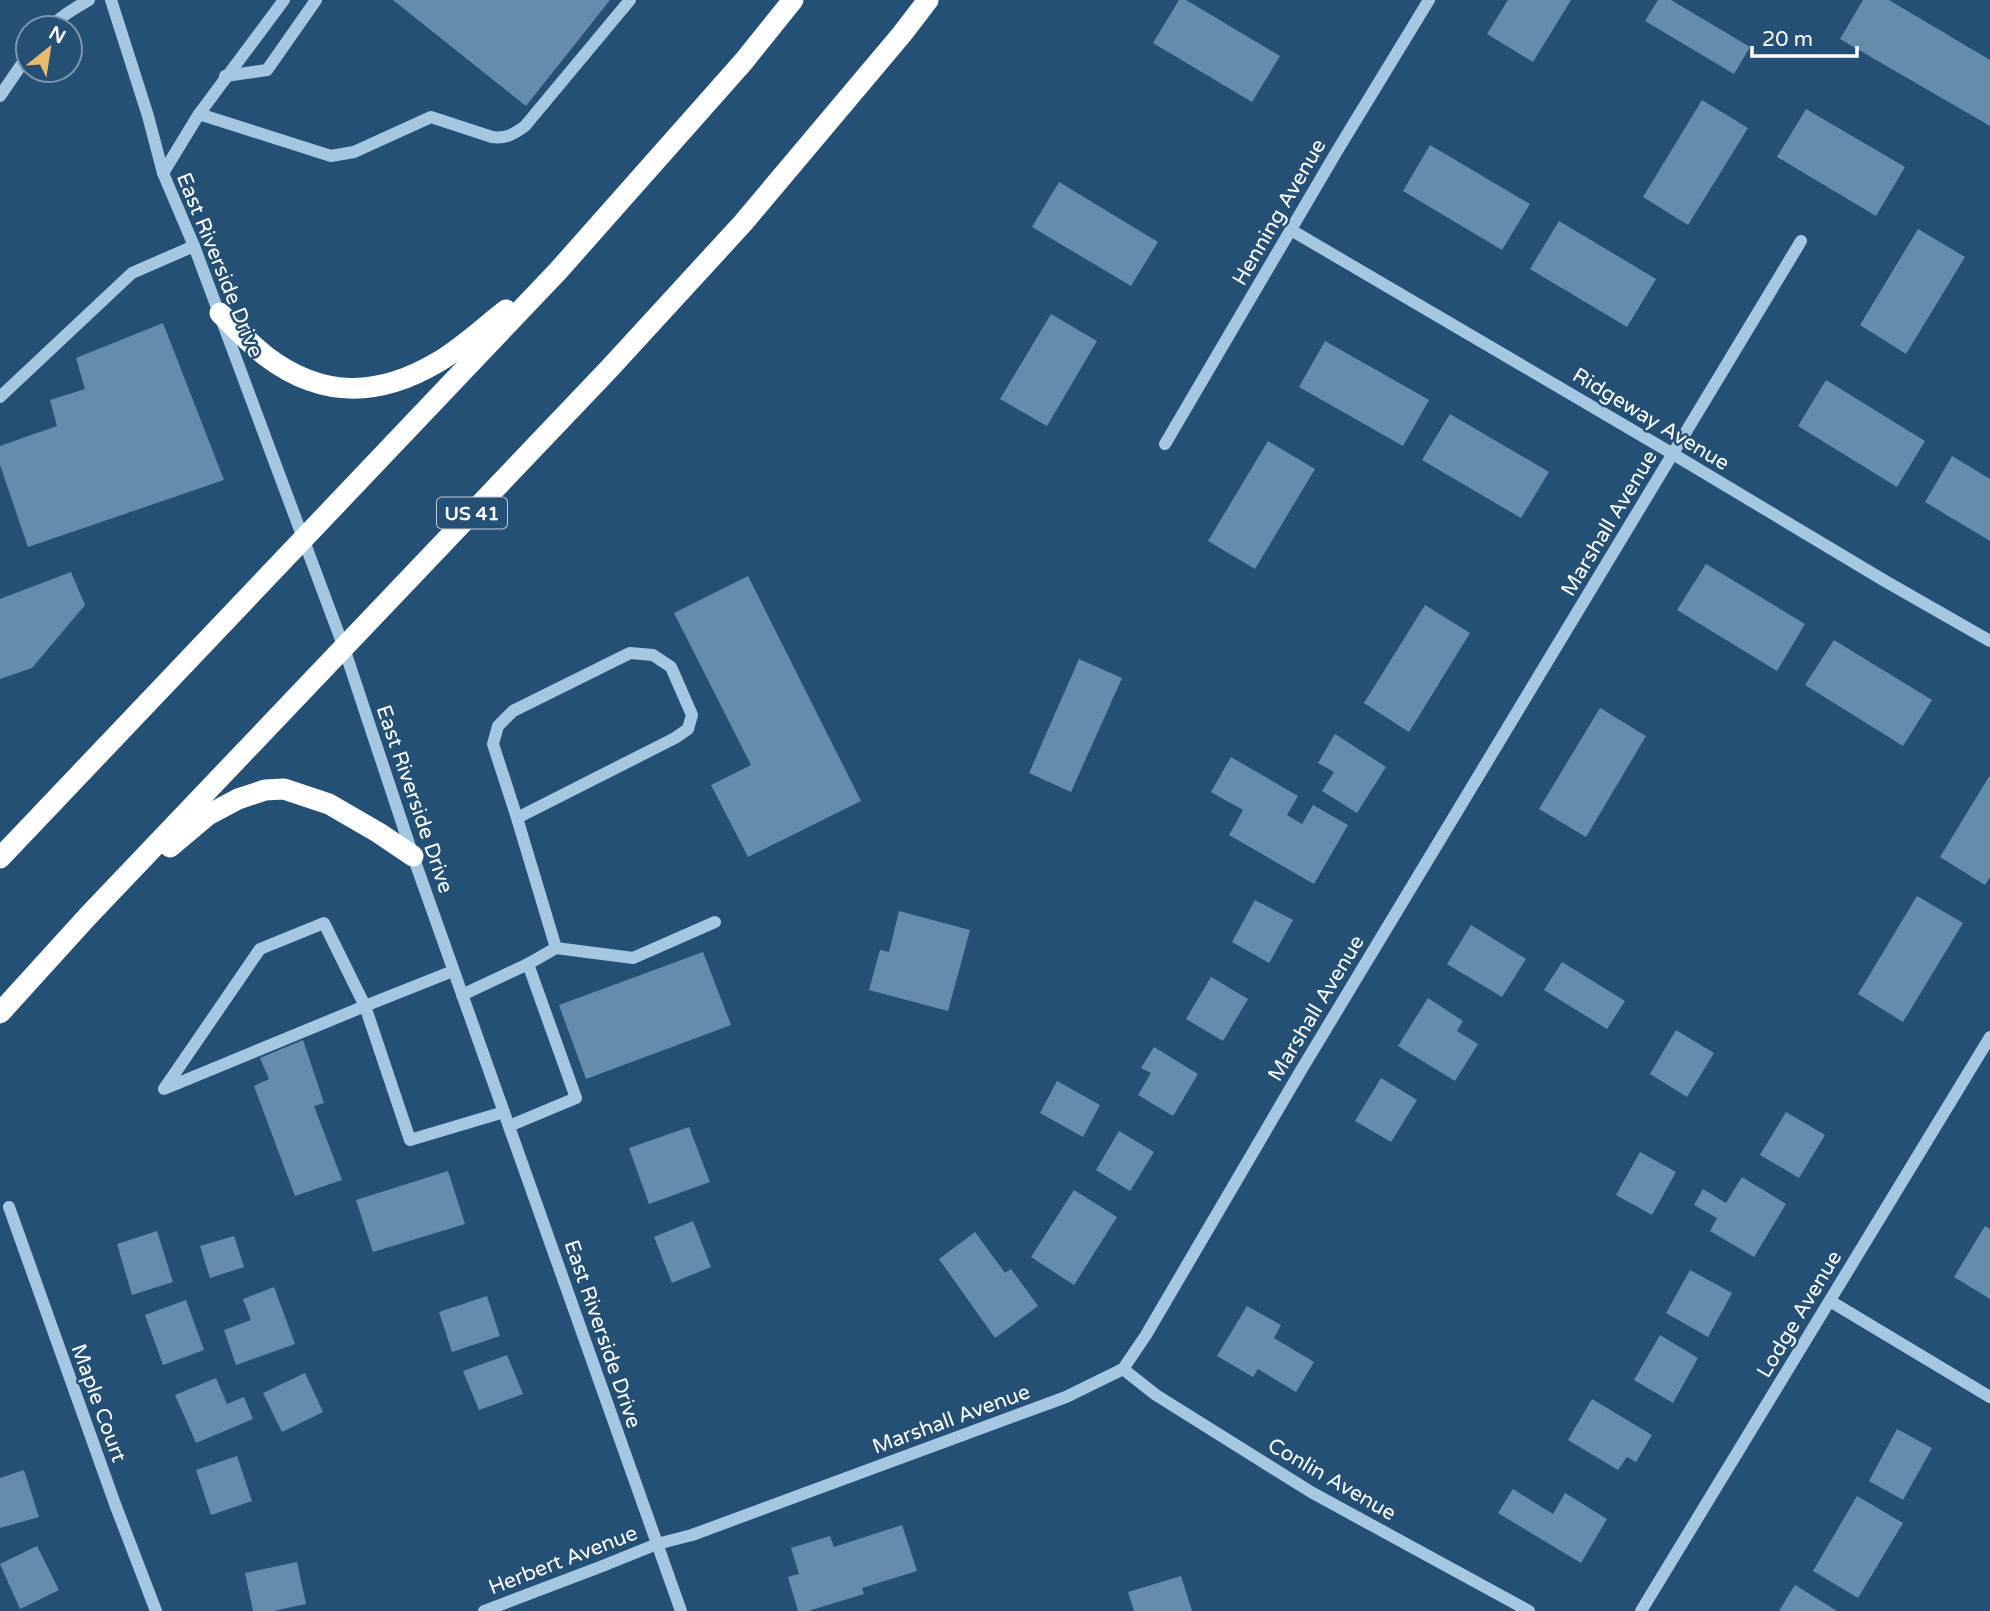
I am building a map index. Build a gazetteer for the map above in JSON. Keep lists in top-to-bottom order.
{
  "streets": {
    "highway": ["US 41"],
    "street": [
      "Henning Avenue",
      "East Riverside Drive",
      "Ridgeway Avenue",
      "Marshall Avenue",
      "Lodge Avenue",
      "Maple Court",
      "Conlin Avenue",
      "Herbert Avenue"
    ]
  },
  "crossings": [
    ["Henning Avenue", "Ridgeway Avenue"],
    ["East Riverside Drive", "US 41"],
    ["East Riverside Drive", "Marshall Avenue"],
    ["East Riverside Drive", "Herbert Avenue"],
    ["Ridgeway Avenue", "Marshall Avenue"],
    ["Marshall Avenue", "Conlin Avenue"],
    ["Marshall Avenue", "Herbert Avenue"]
  ],
  "scale_bar": "20 m",
  "north": "top right"
}
